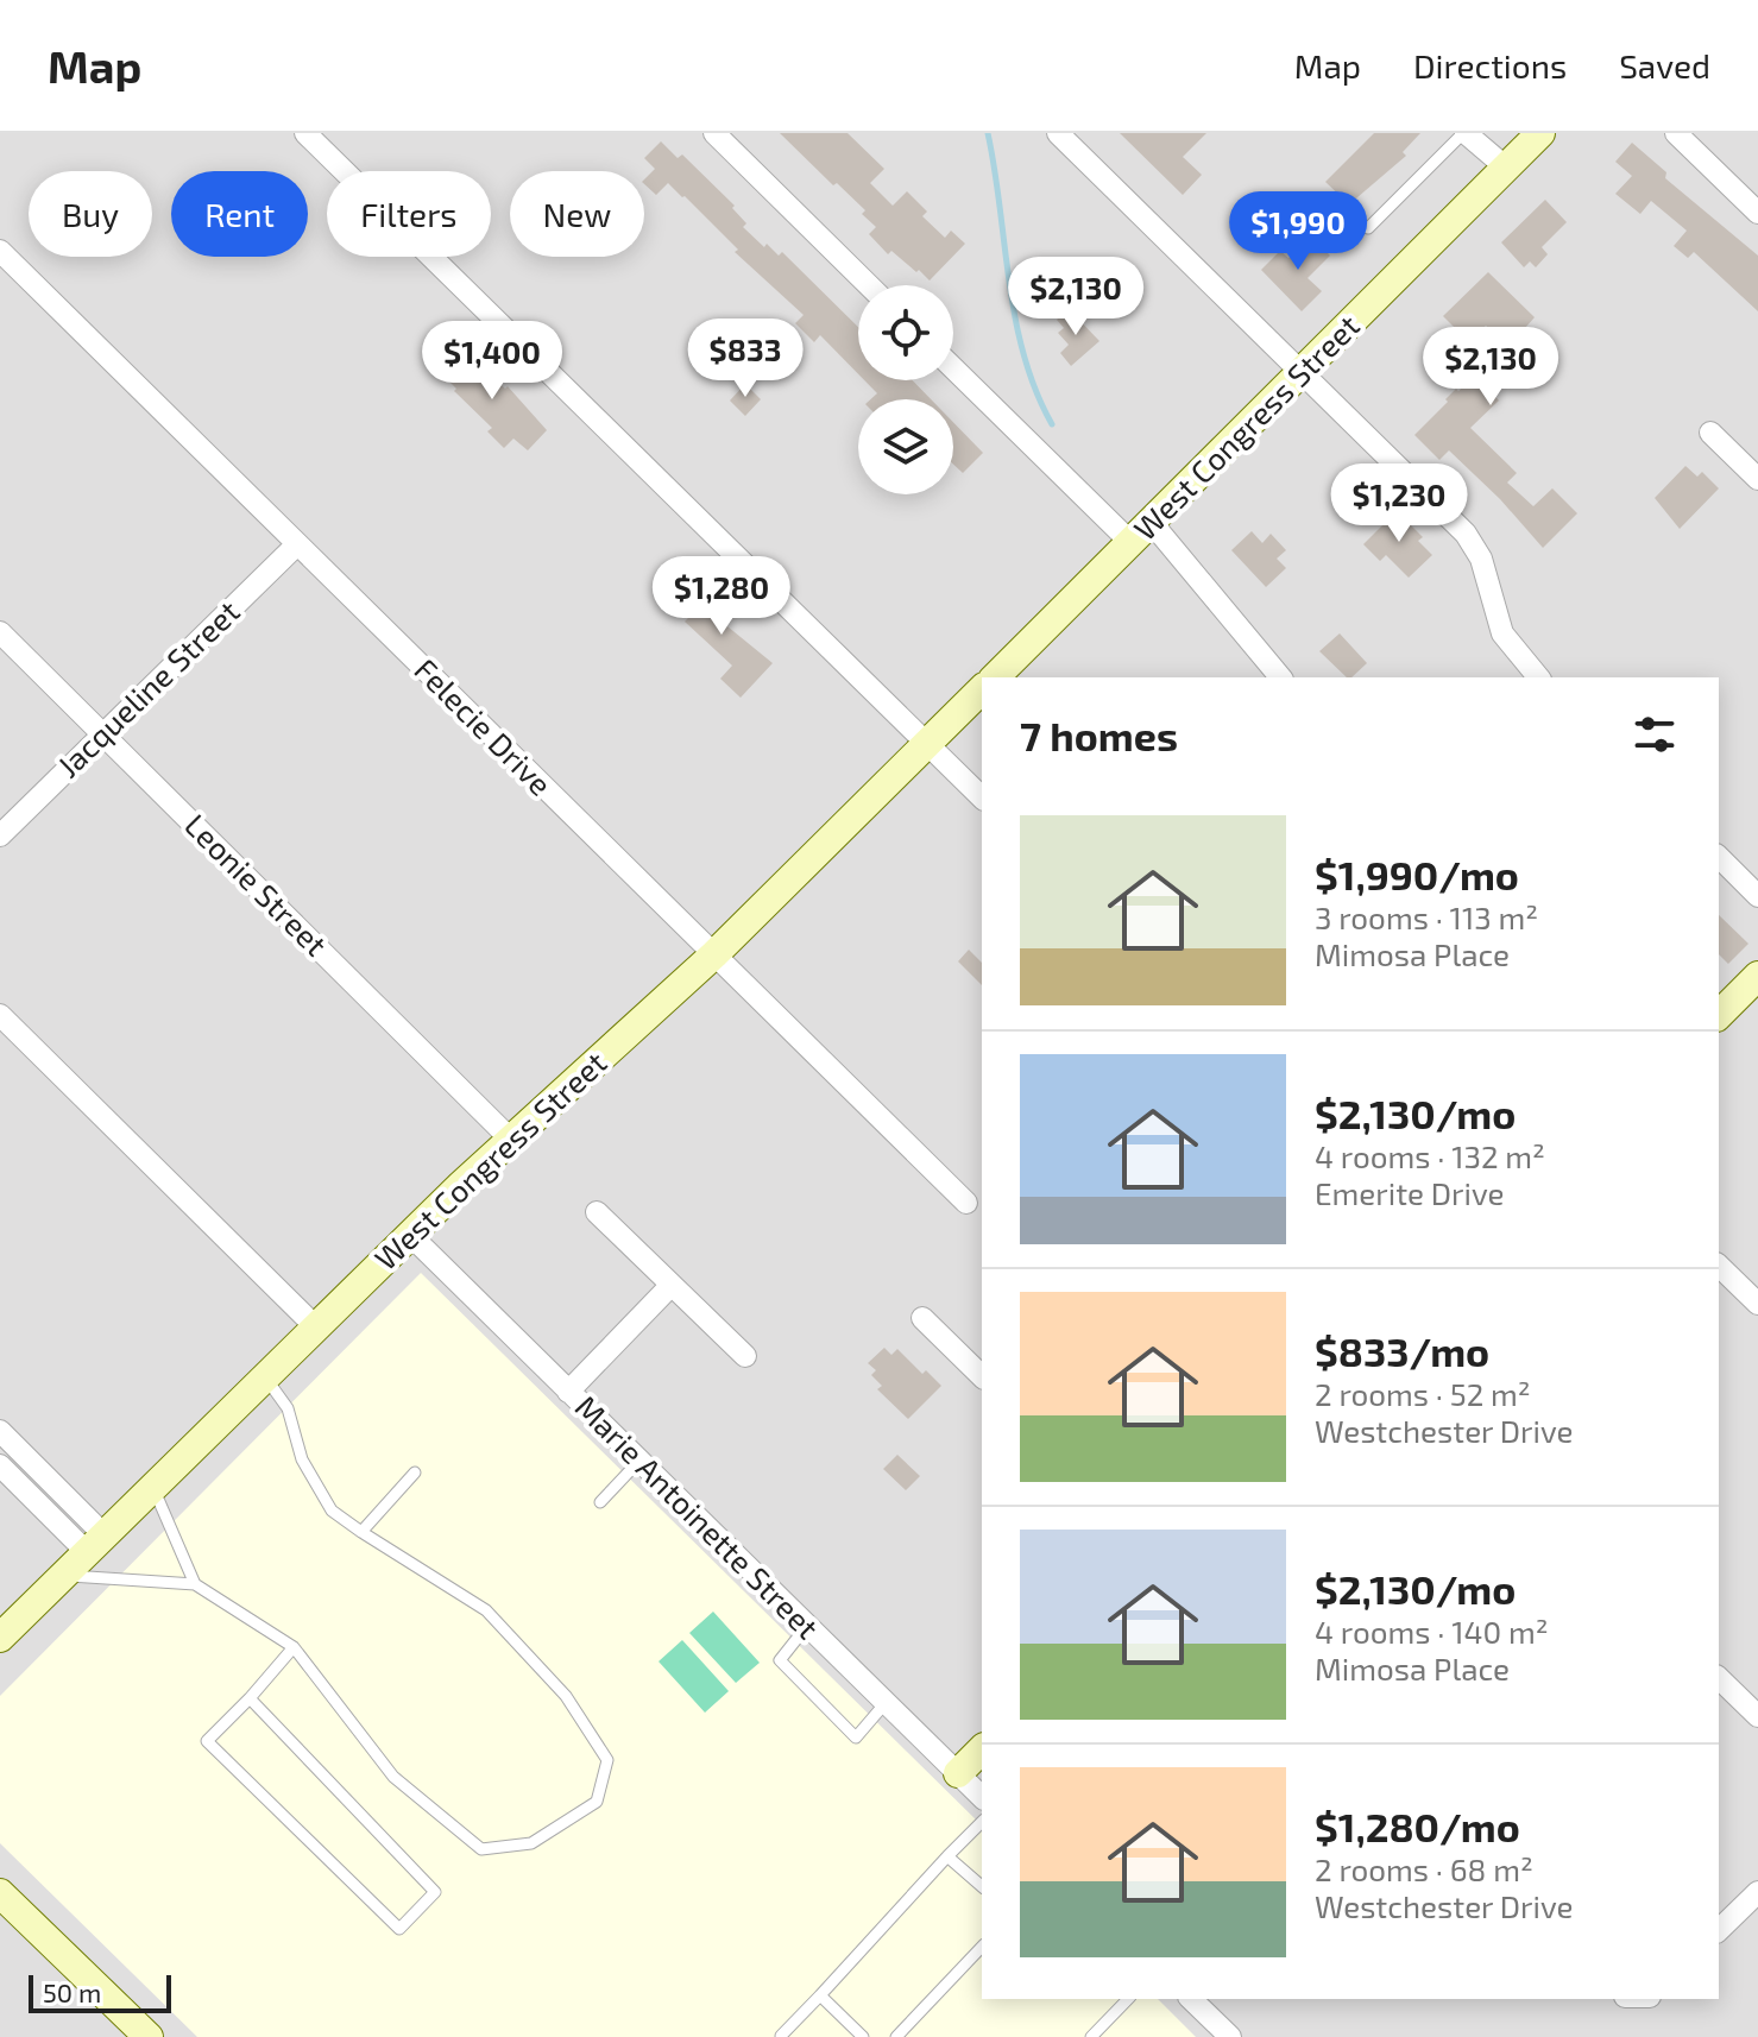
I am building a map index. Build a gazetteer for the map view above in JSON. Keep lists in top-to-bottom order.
{
  "streets": {
    "main road": ["West Congress Street"],
    "street": [
      "Jacqueline Street",
      "Felecie Drive",
      "Leonie Street",
      "Marie Antoinette Street"
    ]
  },
  "crossings": [
    ["West Congress Street", "Felecie Drive"],
    ["West Congress Street", "Leonie Street"],
    ["West Congress Street", "Marie Antoinette Street"],
    ["Jacqueline Street", "Felecie Drive"],
    ["Jacqueline Street", "Leonie Street"]
  ],
  "scale_bar": "50 m",
  "page": {
    "header": "Map",
    "nav": ["Map", "Directions", "Saved"],
    "chip": [
      "Buy",
      "Rent",
      "Filters",
      "New"
    ],
    "price": [
      "$1,990",
      "$2,130",
      "$833",
      "$1,400",
      "$2,130",
      "$1,230",
      "$1,280"
    ],
    "heading": "7 homes",
    "list": [
      {
        "name": "$1,990/mo",
        "note": "3 rooms · 113 m² · Mimosa Place"
      },
      {
        "name": "$2,130/mo",
        "note": "4 rooms · 132 m² · Emerite Drive"
      },
      {
        "name": "$833/mo",
        "note": "2 rooms · 52 m² · Westchester Drive"
      },
      {
        "name": "$2,130/mo",
        "note": "4 rooms · 140 m² · Mimosa Place"
      },
      {
        "name": "$1,280/mo",
        "note": "2 rooms · 68 m² · Westchester Drive"
      }
    ],
    "scale": "50 m"
  }
}
